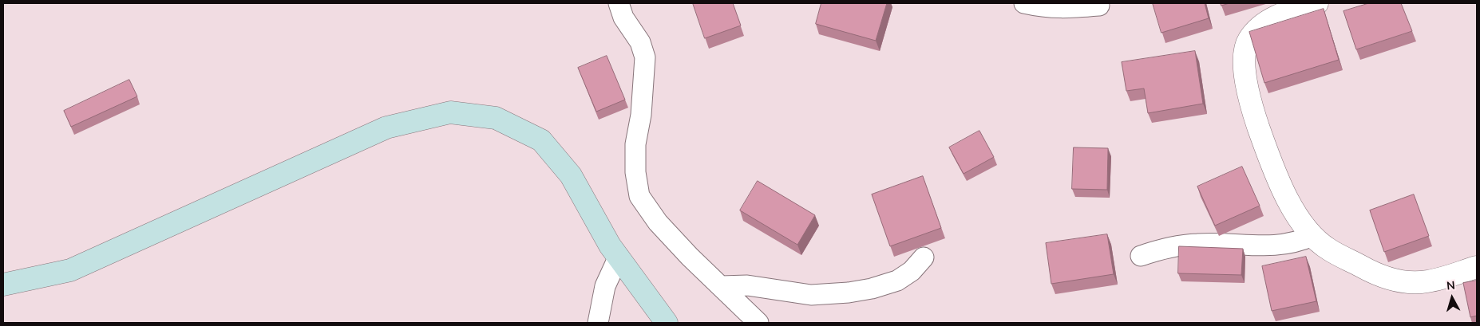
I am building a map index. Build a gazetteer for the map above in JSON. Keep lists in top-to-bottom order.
{
  "north": "top"
}
